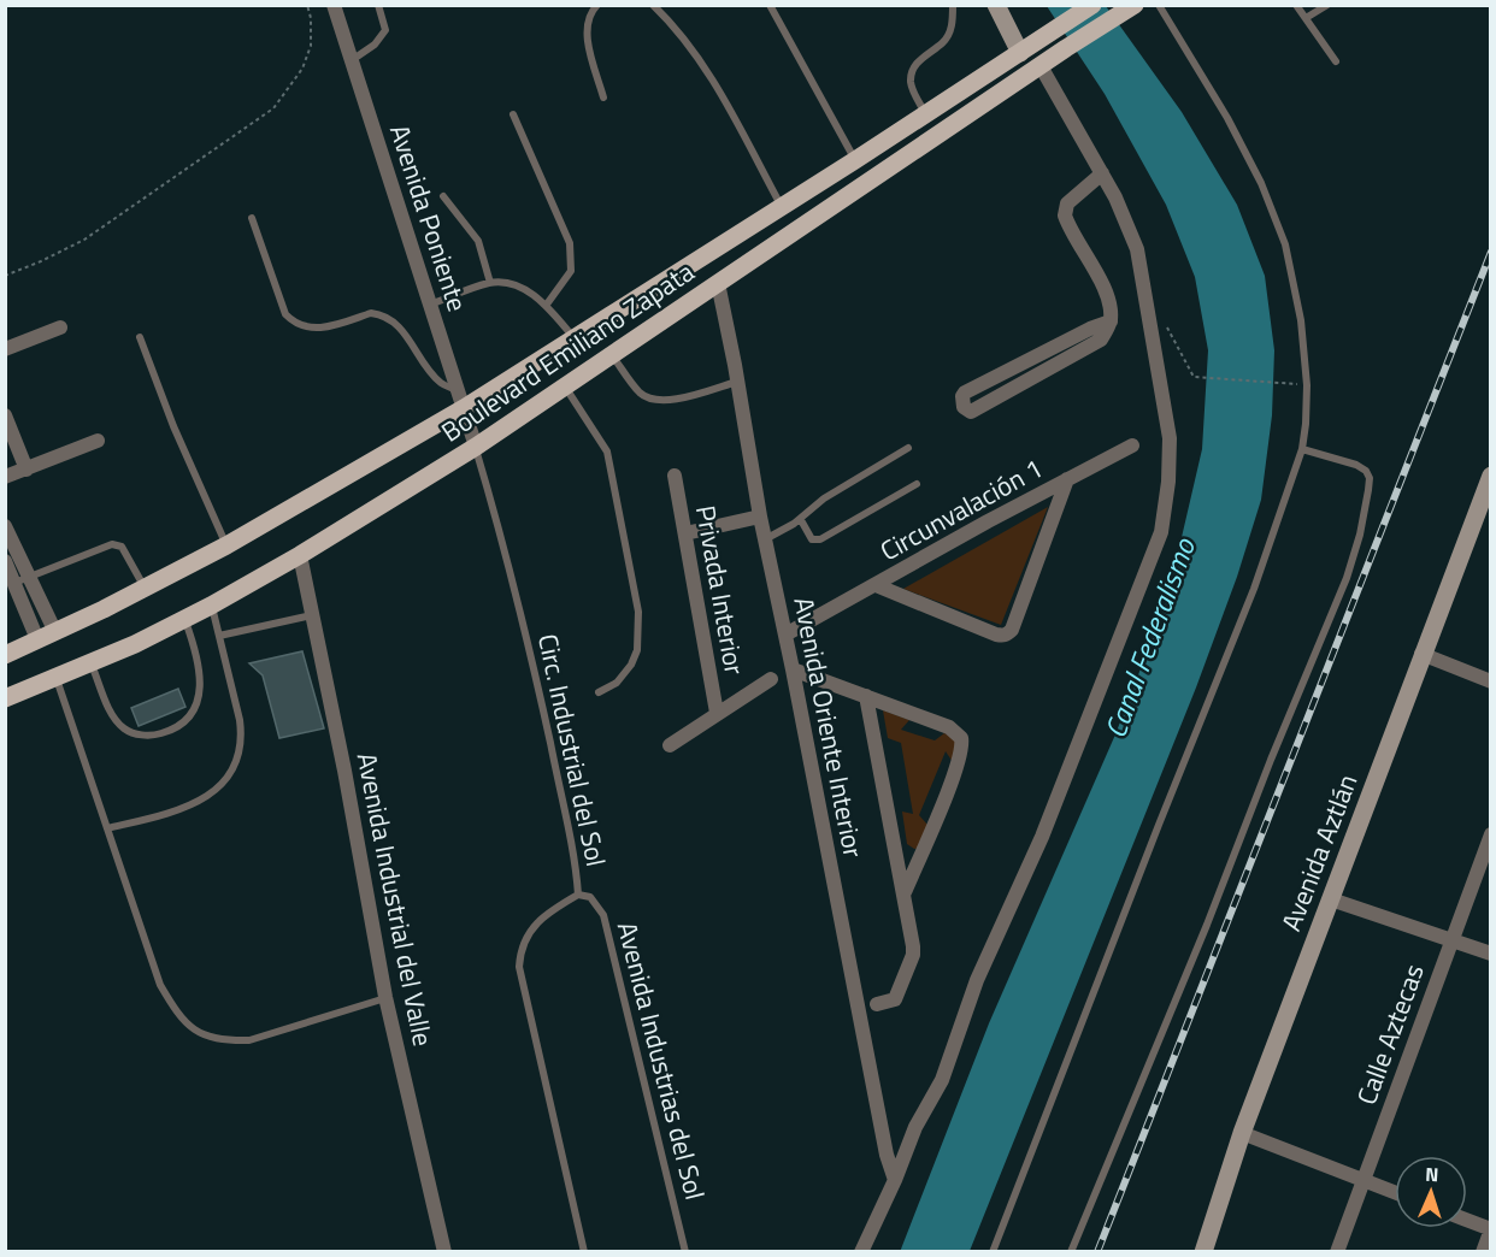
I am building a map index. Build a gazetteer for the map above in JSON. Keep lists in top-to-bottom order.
{
  "streets": {
    "main road": ["Boulevard Emiliano Zapata", "Avenida Aztlán"],
    "street": [
      "Avenida Poniente",
      "Circunvalación 1",
      "Privada Interior",
      "Avenida Oriente Interior",
      "Avenida Industrial del Valle",
      "Calle Aztecas"
    ],
    "lane": ["Circ. Industrial del Sol", "Avenida Industrias del Sol"]
  },
  "crossings": [
    ["Avenida Poniente", "Boulevard Emiliano Zapata"],
    ["Avenida Poniente", "Circ. Industrial del Sol"],
    ["Boulevard Emiliano Zapata", "Avenida Oriente Interior"],
    ["Boulevard Emiliano Zapata", "Circ. Industrial del Sol"],
    ["Boulevard Emiliano Zapata", "Avenida Industrial del Valle"],
    ["Circunvalación 1", "Avenida Oriente Interior"],
    ["Circ. Industrial del Sol", "Avenida Industrias del Sol"]
  ],
  "water": ["Canal Federalismo"],
  "north": "top"
}
